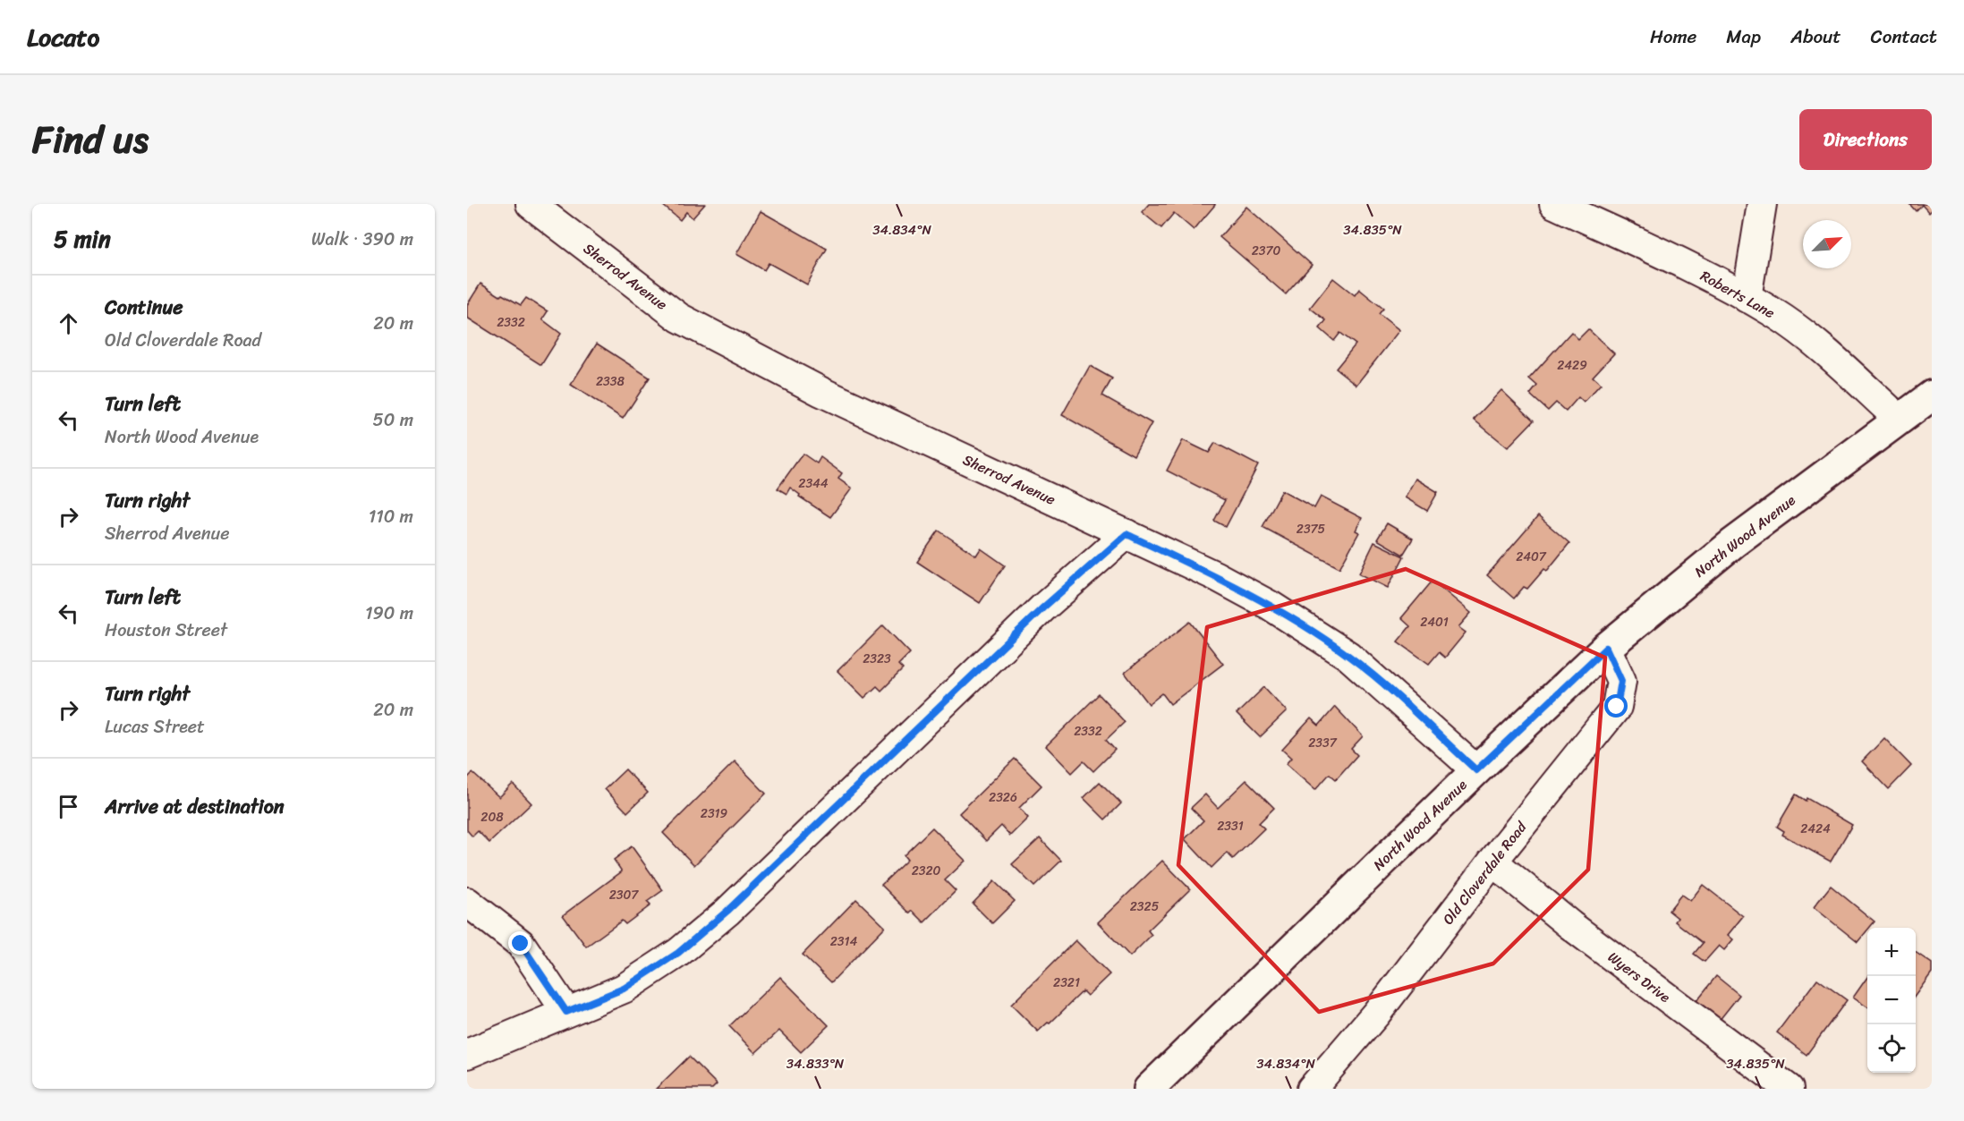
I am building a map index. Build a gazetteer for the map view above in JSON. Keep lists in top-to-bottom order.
{
  "streets": {
    "main road": ["North Wood Avenue"],
    "street": [
      "Sherrod Avenue",
      "Roberts Lane",
      "Old Cloverdale Road",
      "Wyers Drive"
    ]
  },
  "crossings": [
    ["Sherrod Avenue", "North Wood Avenue"],
    ["Roberts Lane", "North Wood Avenue"],
    ["North Wood Avenue", "Old Cloverdale Road"],
    ["Old Cloverdale Road", "Wyers Drive"]
  ],
  "house_numbers": [
    "2370",
    "2332",
    "2429",
    "2338",
    "2344",
    "2375",
    "2407",
    "2401",
    "2323",
    "2332",
    "2337",
    "2326",
    "2319",
    "208",
    "2331",
    "2424",
    "2320",
    "2307",
    "2325",
    "2314",
    "2321"
  ],
  "north": "top right",
  "page": {
    "header": "Locato",
    "nav": [
      "Home",
      "Map",
      "About",
      "Contact"
    ],
    "title": "Find us",
    "buttons": "Directions",
    "heading": ["5 min", "Walk · 390 m"],
    "list": [
      ["Continue", "Old Cloverdale Road", "20 m"],
      ["Turn left", "North Wood Avenue", "50 m"],
      ["Turn right", "Sherrod Avenue", "110 m"],
      ["Turn left", "Houston Street", "190 m"],
      ["Turn right", "Lucas Street", "20 m"],
      "Arrive at destination"
    ],
    "map_buttons": ["+", "−"]
  },
  "coordinates": ["34.834°N", "34.835°N", "34.833°N"]
}
